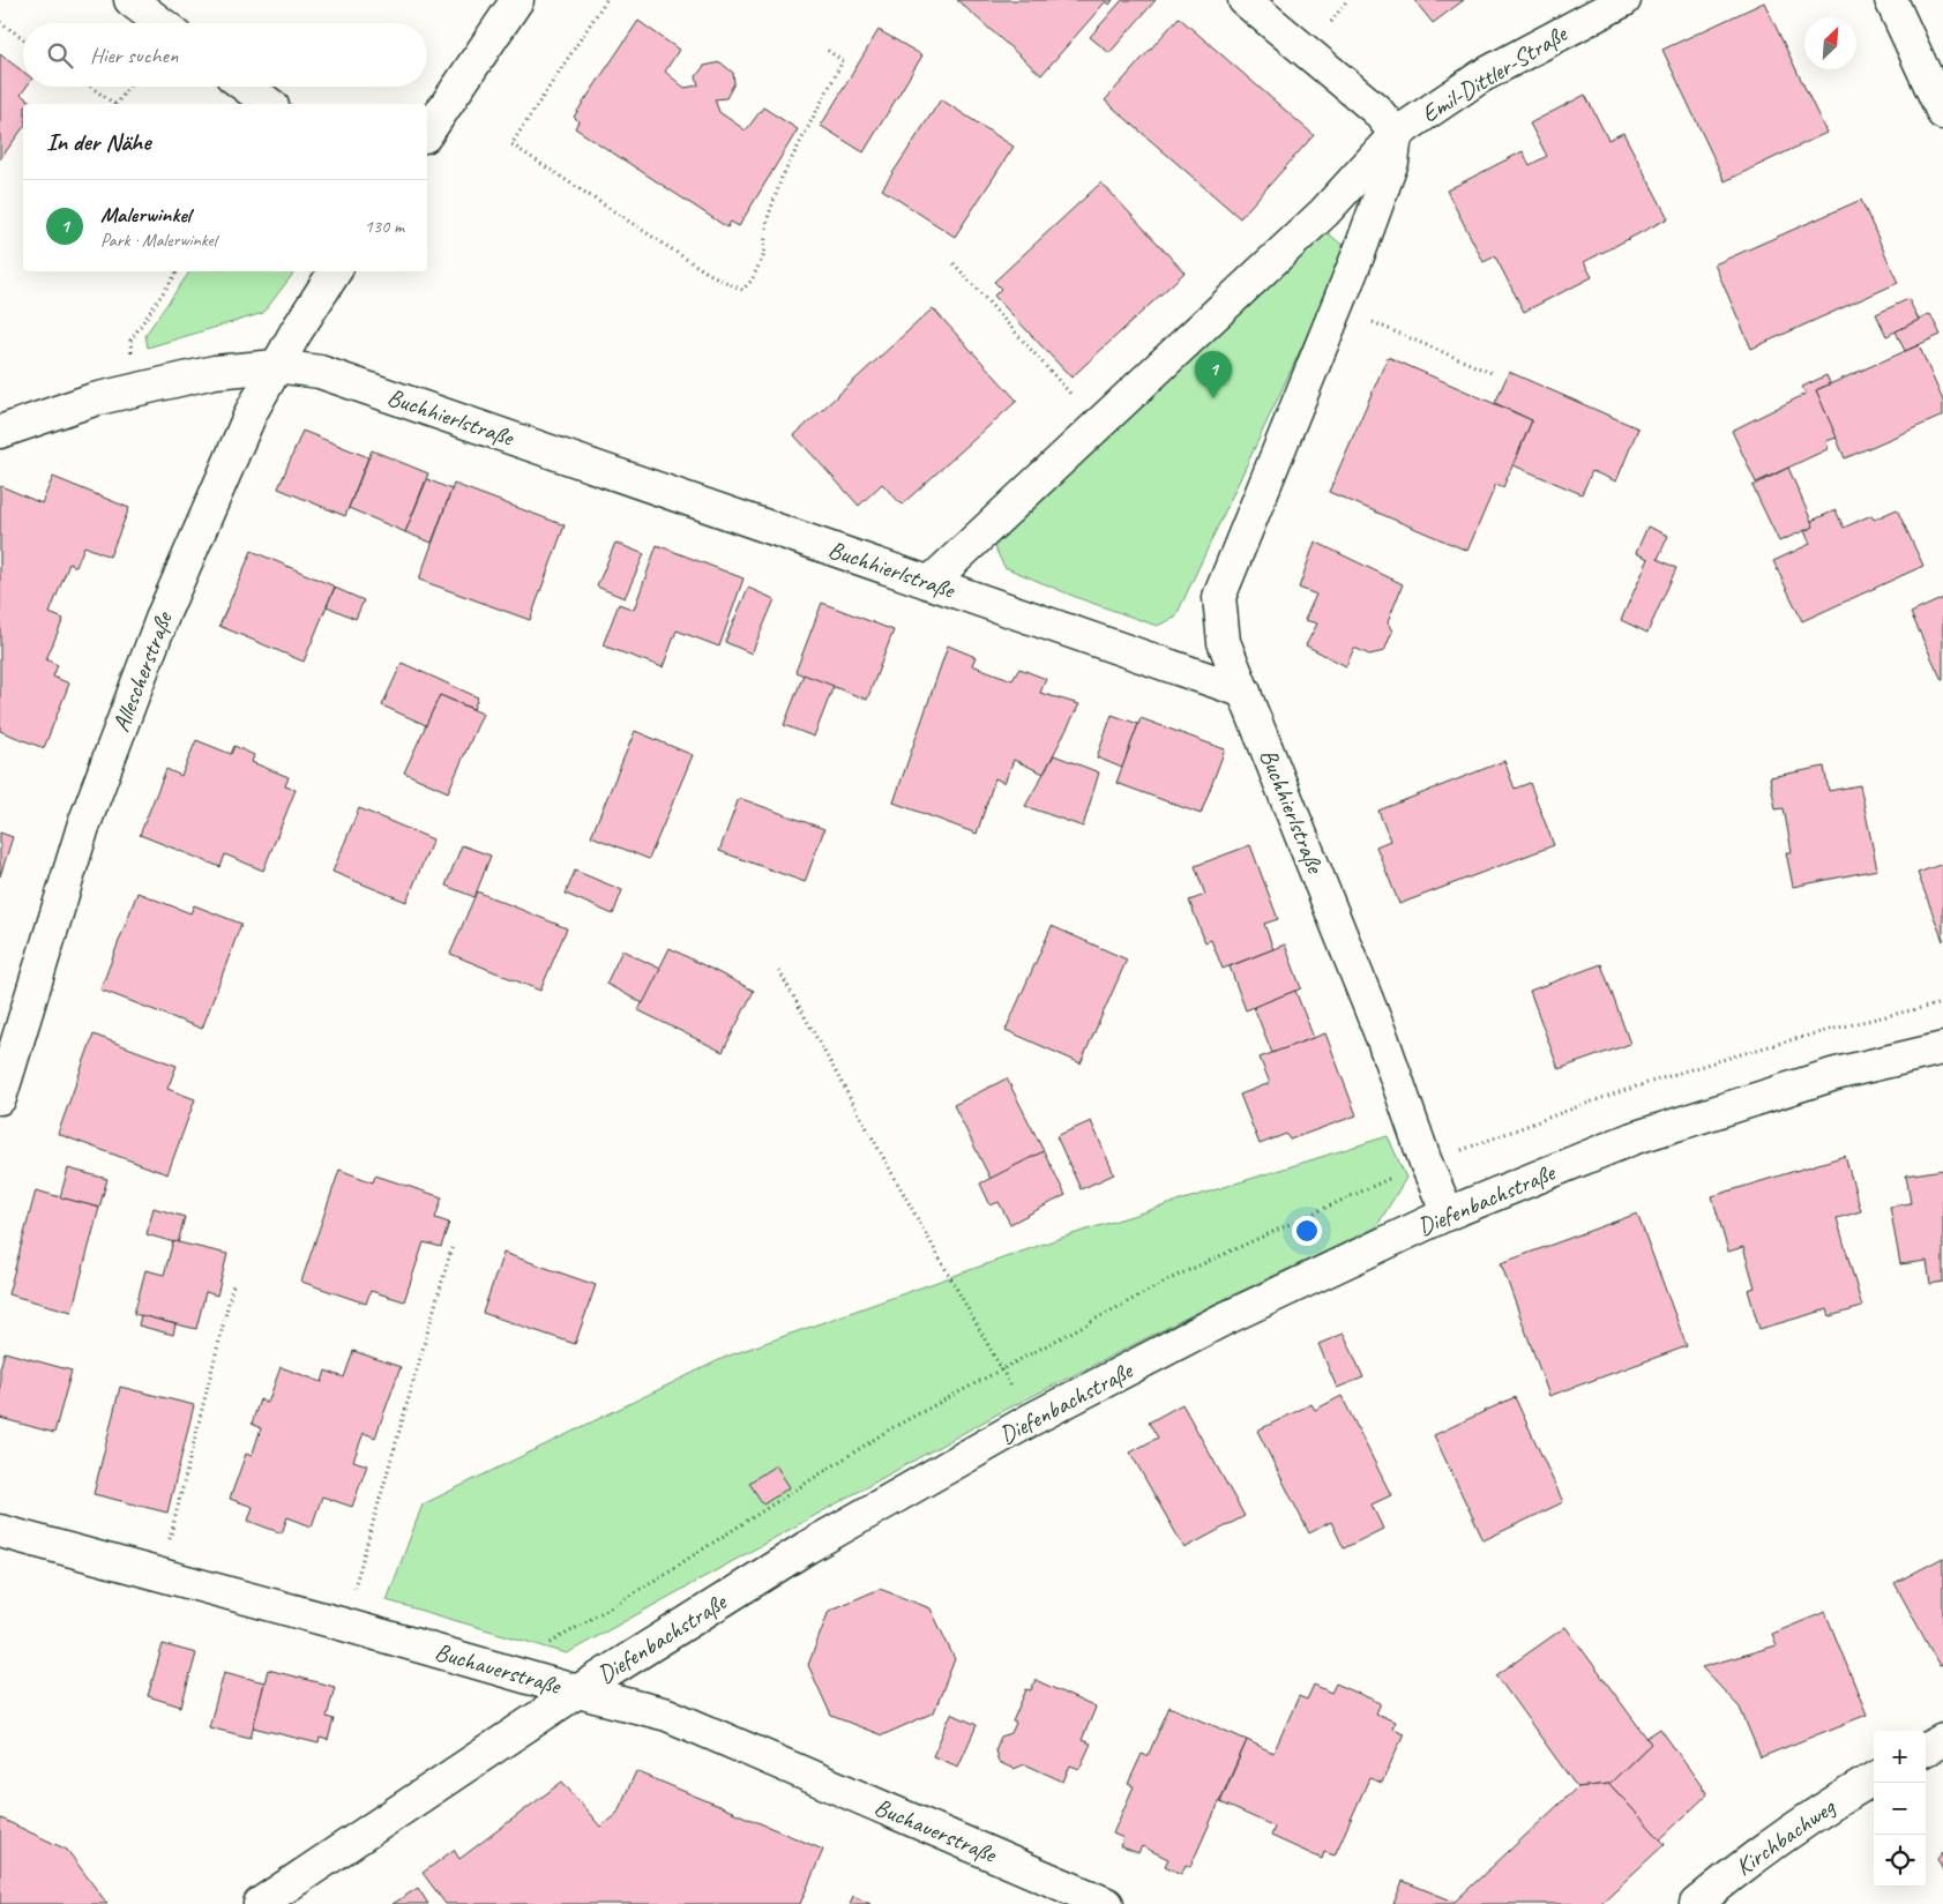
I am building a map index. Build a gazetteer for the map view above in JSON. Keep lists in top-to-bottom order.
{
  "streets": {
    "street": [
      "Emil-Dittler-Straße",
      "Buchhierlstraße",
      "Allescherstraße",
      "Diefenbachstraße",
      "Buchauerstraße",
      "Kirchbachweg"
    ]
  },
  "crossings": [
    ["Emil-Dittler-Straße", "Buchhierlstraße"],
    ["Buchhierlstraße", "Allescherstraße"],
    ["Buchhierlstraße", "Diefenbachstraße"],
    ["Diefenbachstraße", "Buchauerstraße"]
  ],
  "north": "top right",
  "page": {
    "search": "Hier suchen",
    "heading": "In der Nähe",
    "list": [
      {
        "mark": "1",
        "name": "Malerwinkel",
        "note": "Park · Malerwinkel",
        "value": "130 m"
      }
    ],
    "pins": "1",
    "map_buttons": ["+", "−"]
  }
}
